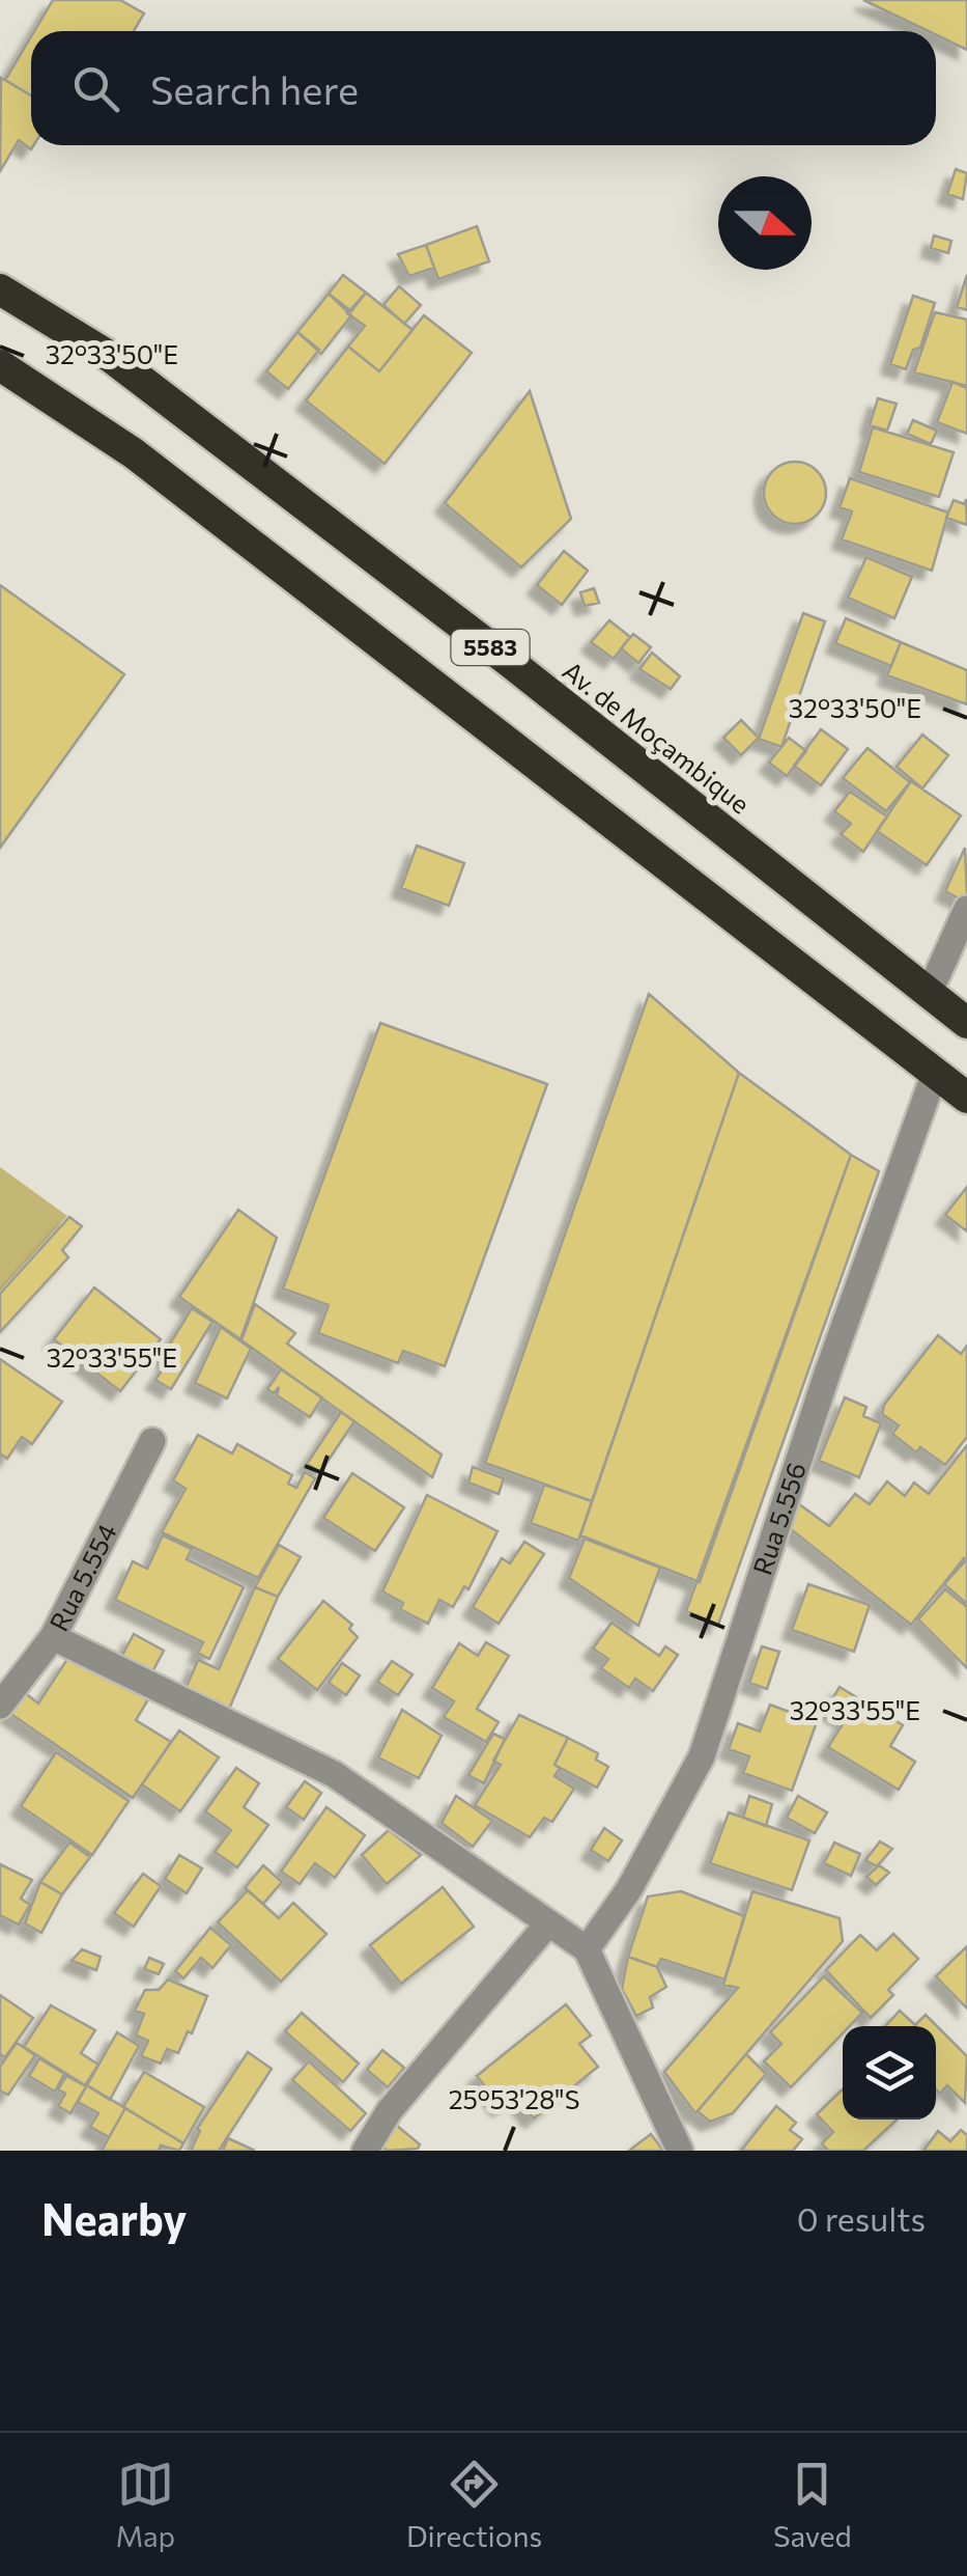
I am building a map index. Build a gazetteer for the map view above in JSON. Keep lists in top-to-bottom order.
{
  "streets": {
    "highway": ["5583", "Av. de Moçambique"],
    "street": ["Rua 5.556", "Rua 5.554"]
  },
  "crossings": [
    ["5583", "Rua 5.556"]
  ],
  "north": "right",
  "page": {
    "search": "Search here",
    "heading": ["Nearby", "0 results"],
    "nav": ["Map", "Directions", "Saved"]
  },
  "coordinates": ["32°33'50\"E", "32°33'55\"E", "25°53'28\"S"]
}
